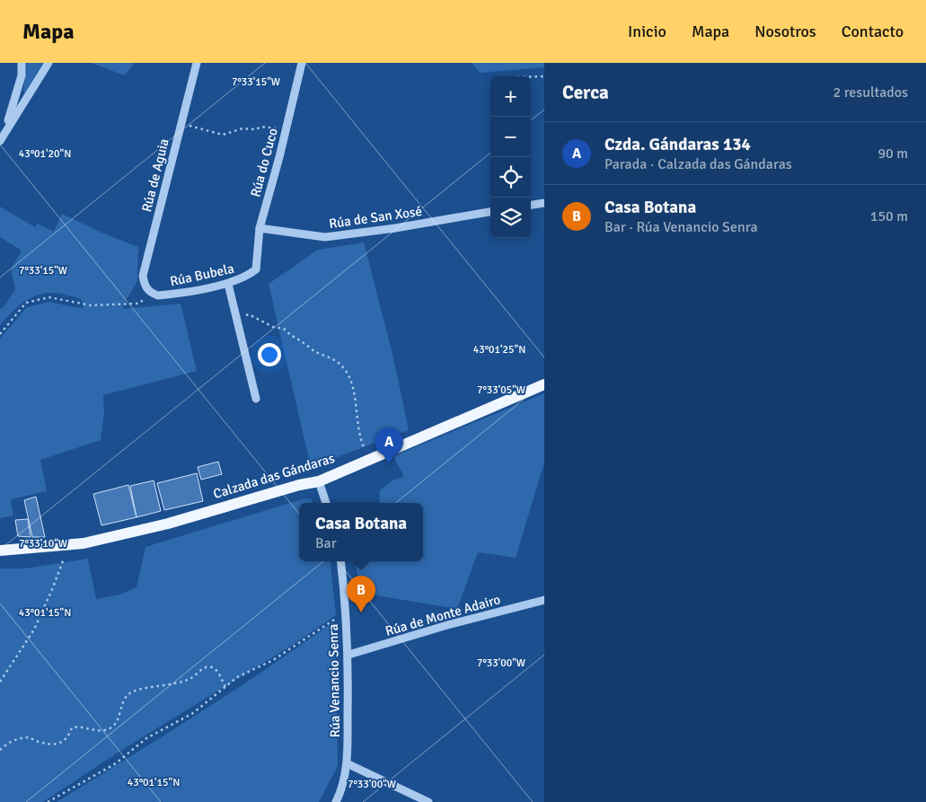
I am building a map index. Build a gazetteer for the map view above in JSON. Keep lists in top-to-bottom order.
{
  "streets": {
    "main road": ["Calzada das Gándaras"],
    "street": [
      "Rúa do Cuco",
      "Rúa de Aguia",
      "Rúa de San Xosé",
      "Rúa Bubela",
      "Rúa de Monte Adairo",
      "Rúa Venancio Senra"
    ]
  },
  "crossings": [
    ["Rúa do Cuco", "Rúa de San Xosé"],
    ["Rúa do Cuco", "Rúa Bubela"],
    ["Rúa de Aguia", "Rúa Bubela"],
    ["Rúa de Monte Adairo", "Rúa Venancio Senra"]
  ],
  "page": {
    "header": "Mapa",
    "nav": [
      "Inicio",
      "Mapa",
      "Nosotros",
      "Contacto"
    ],
    "heading": ["Cerca", "2 resultados"],
    "map_buttons": ["+", "−"],
    "list": [
      {
        "mark": "A",
        "name": "Czda. Gándaras 134",
        "note": "Parada · Calzada das Gándaras",
        "value": "90 m"
      },
      {
        "mark": "B",
        "name": "Casa Botana",
        "note": "Bar · Rúa Venancio Senra",
        "value": "150 m"
      }
    ],
    "pins": ["A", "B"],
    "popup": ["Casa Botana", "Bar"]
  },
  "coordinates": [
    "7°33'15\"W",
    "43°01'20\"N",
    "43°01'25\"N",
    "7°33'05\"W",
    "7°33'10\"W",
    "43°01'15\"N",
    "7°33'00\"W"
  ]
}
